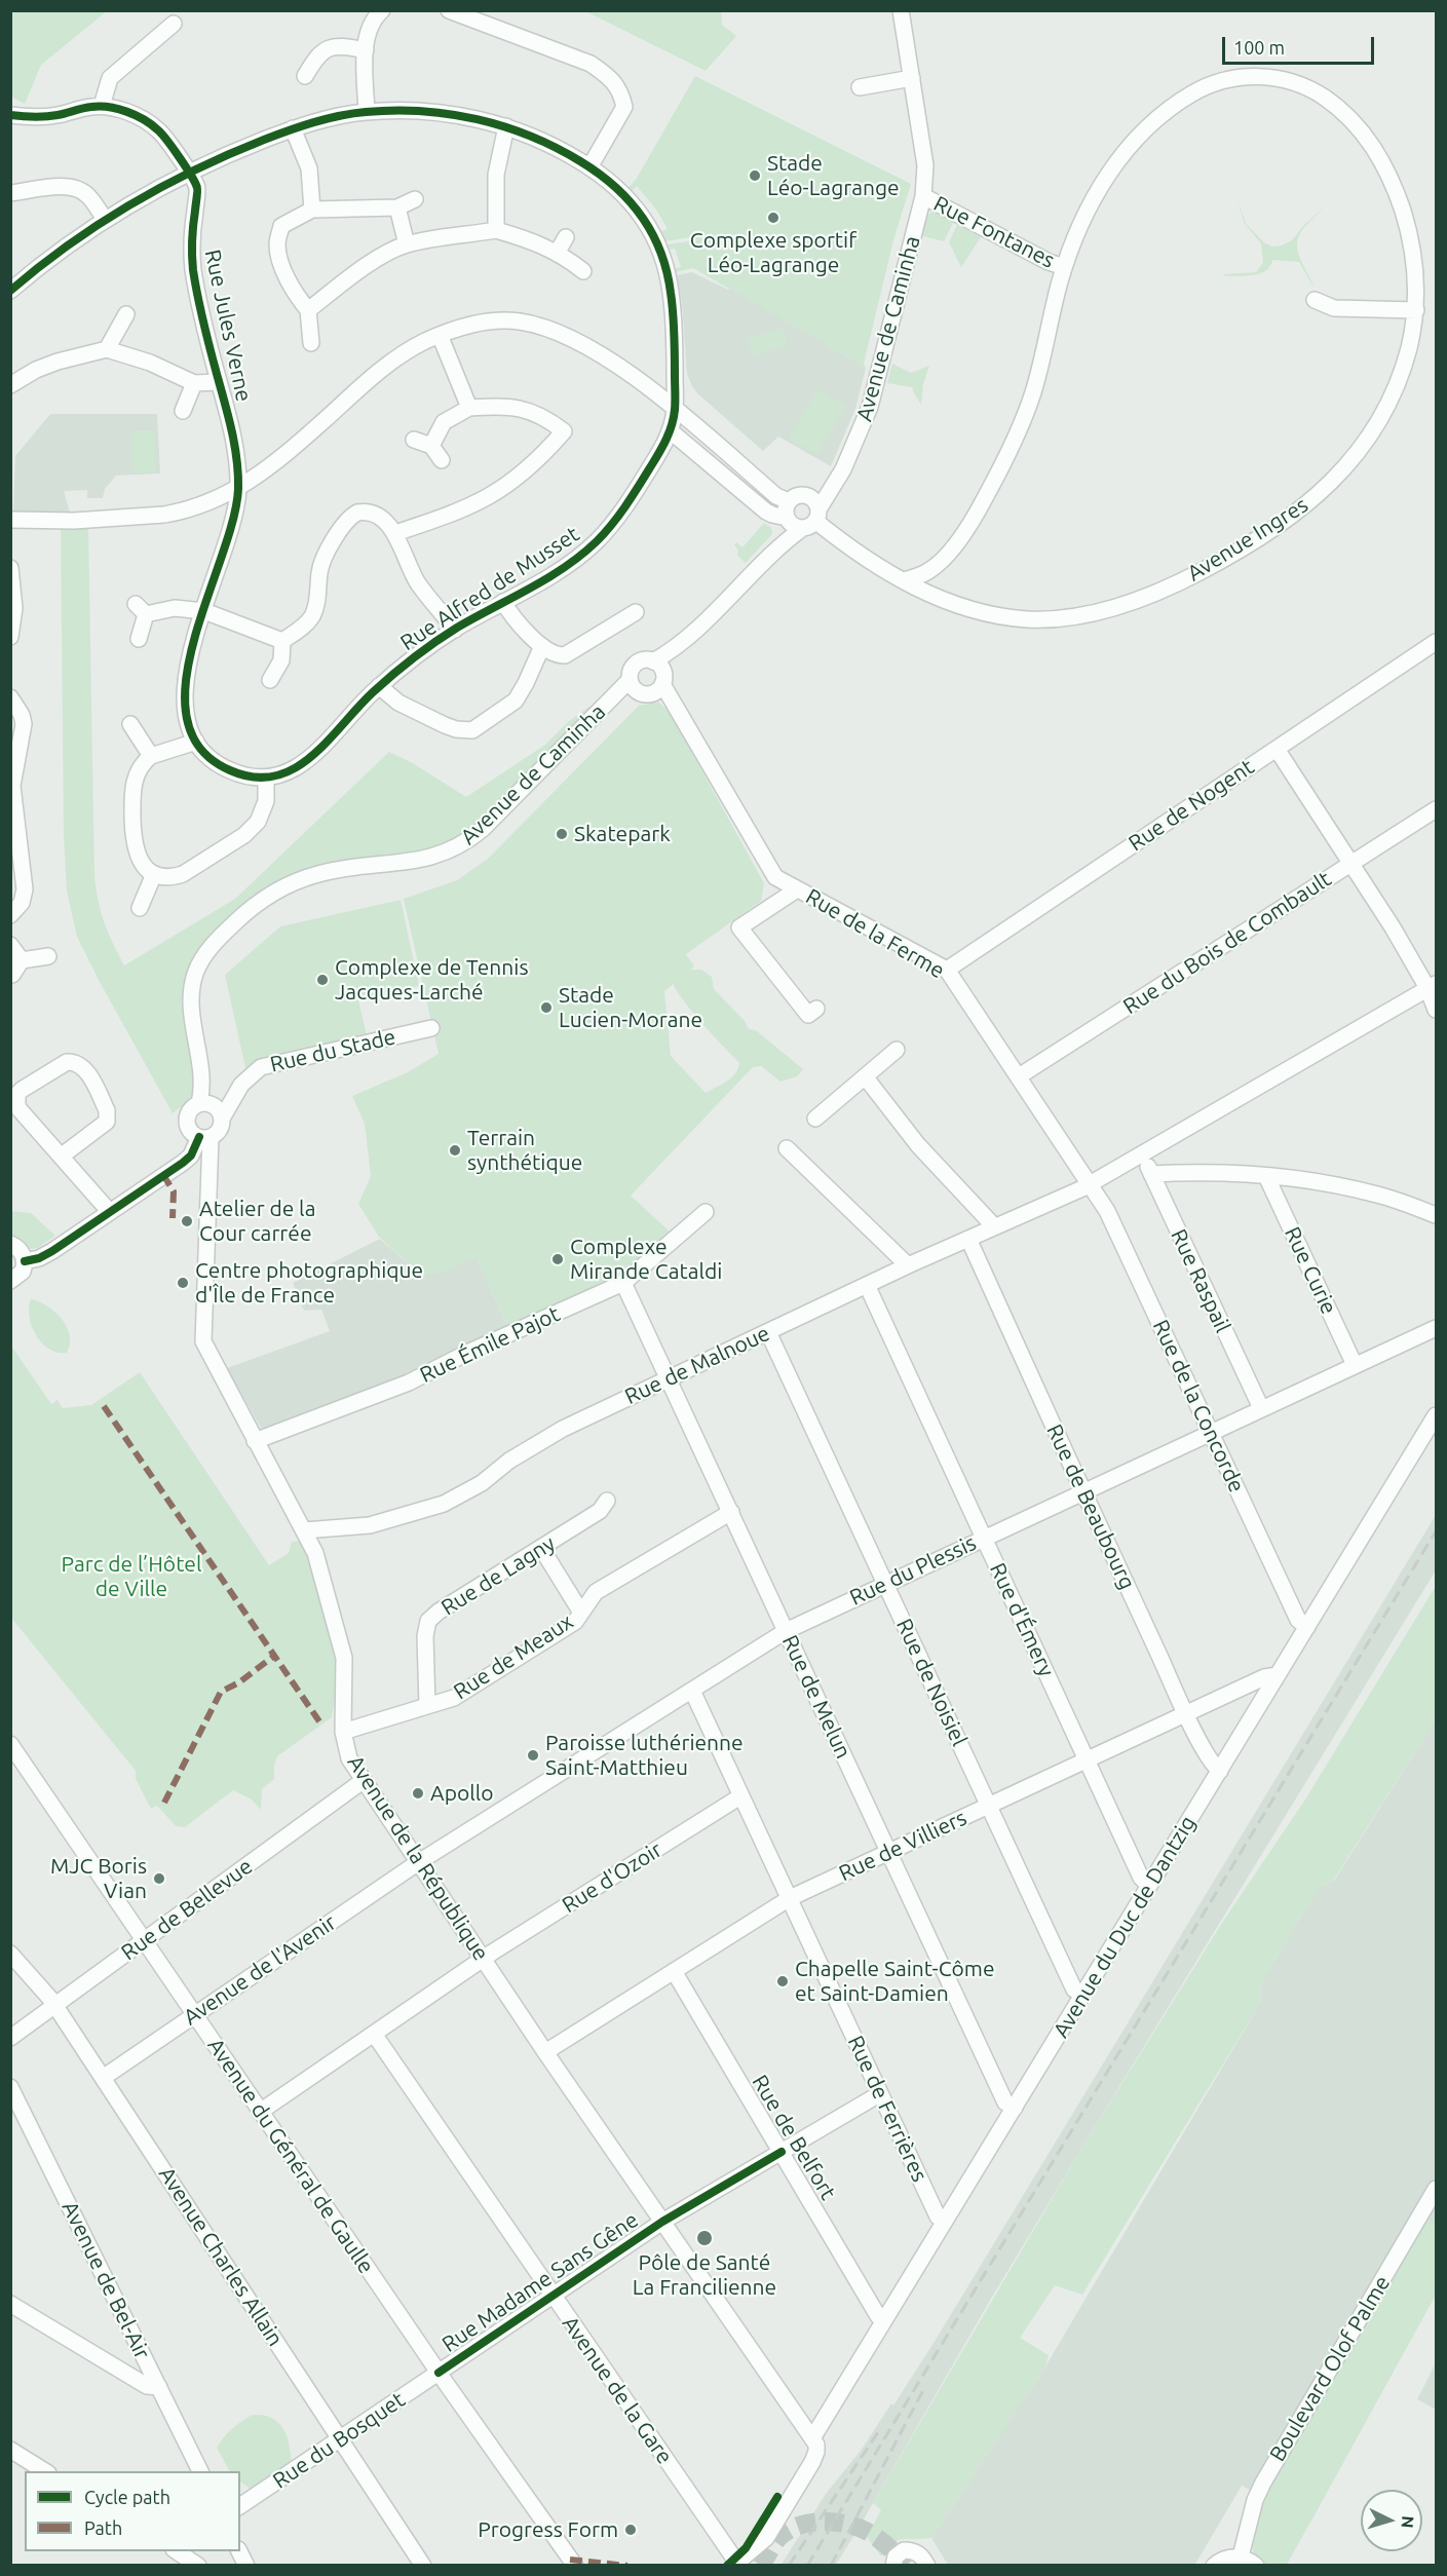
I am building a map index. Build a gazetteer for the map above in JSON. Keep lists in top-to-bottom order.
{
  "streets": {
    "street": [
      "Rue Fontanes",
      "Rue Jules Verne",
      "Avenue de Caminha",
      "Avenue Ingres",
      "Rue Alfred de Musset",
      "Rue de Nogent",
      "Rue de la Ferme",
      "Rue du Bois de Combault",
      "Rue du Stade",
      "Rue Curie",
      "Rue Raspail",
      "Rue Émile Pajot",
      "Rue de Malnoue",
      "Rue de la Concorde",
      "Rue de Beaubourg",
      "Rue du Plessis",
      "Rue de Lagny",
      "Rue d'Émery",
      "Rue de Meaux",
      "Rue de Noisiel",
      "Rue de Melun",
      "Rue de Villiers",
      "Avenue de la République",
      "Rue d'Ozoir",
      "Rue de Bellevue",
      "Avenue du Duc de Dantzig",
      "Avenue de l'Avenir",
      "Rue de Ferrières",
      "Rue de Belfort",
      "Avenue du Général de Gaulle",
      "Avenue Charles Allain",
      "Avenue de Bel-Air",
      "Rue Madame Sans Gêne",
      "Boulevard Olof Palme",
      "Avenue de la Gare",
      "Rue du Bosquet"
    ]
  },
  "crossings": [
    ["Rue Fontanes", "Avenue de Caminha"],
    ["Rue Fontanes", "Avenue Ingres"],
    ["Rue Jules Verne", "Rue Alfred de Musset"],
    ["Avenue de Caminha", "Avenue Ingres"],
    ["Avenue de Caminha", "Rue de la Ferme"],
    ["Avenue de Caminha", "Rue du Stade"],
    ["Avenue de Caminha", "Avenue de la République"],
    ["Rue de Nogent", "Rue de la Ferme"],
    ["Rue de la Ferme", "Rue du Bois de Combault"],
    ["Rue de la Ferme", "Rue de Malnoue"],
    ["Rue de la Ferme", "Rue de la Concorde"],
    ["Rue du Stade", "Avenue de la République"],
    ["Rue Curie", "Rue du Plessis"],
    ["Rue Raspail", "Rue du Plessis"],
    ["Rue Émile Pajot", "Rue de Melun"],
    ["Rue Émile Pajot", "Avenue de la République"],
    ["Rue de Malnoue", "Rue de la Concorde"],
    ["Rue de Malnoue", "Rue de Beaubourg"],
    ["Rue de Malnoue", "Rue d'Émery"],
    ["Rue de Malnoue", "Rue de Noisiel"],
    ["Rue de Malnoue", "Rue de Melun"],
    ["Rue de Malnoue", "Avenue de la République"],
    ["Rue de la Concorde", "Rue du Plessis"],
    ["Rue de la Concorde", "Avenue du Duc de Dantzig"],
    ["Rue de Beaubourg", "Rue du Plessis"],
    ["Rue de Beaubourg", "Rue de Villiers"],
    ["Rue de Beaubourg", "Avenue du Duc de Dantzig"],
    ["Rue du Plessis", "Rue d'Émery"],
    ["Rue du Plessis", "Rue de Noisiel"],
    ["Rue du Plessis", "Rue de Melun"],
    ["Rue du Plessis", "Avenue de la République"],
    ["Rue du Plessis", "Avenue de l'Avenir"],
    ["Rue du Plessis", "Rue de Ferrières"],
    ["Rue de Lagny", "Rue de Meaux"],
    ["Rue d'Émery", "Rue de Villiers"],
    ["Rue d'Émery", "Avenue du Duc de Dantzig"],
    ["Rue de Meaux", "Rue de Melun"],
    ["Rue de Meaux", "Avenue de la République"],
    ["Rue de Noisiel", "Rue de Villiers"],
    ["Rue de Noisiel", "Avenue du Duc de Dantzig"],
    ["Rue de Melun", "Rue de Villiers"],
    ["Rue de Melun", "Avenue du Duc de Dantzig"],
    ["Rue de Villiers", "Avenue de la République"],
    ["Rue de Villiers", "Avenue du Duc de Dantzig"],
    ["Rue de Villiers", "Rue de Ferrières"],
    ["Rue de Villiers", "Rue de Belfort"],
    ["Avenue de la République", "Rue d'Ozoir"],
    ["Avenue de la République", "Rue de Bellevue"],
    ["Avenue de la République", "Avenue du Duc de Dantzig"],
    ["Avenue de la République", "Avenue de l'Avenir"],
    ["Avenue de la République", "Rue Madame Sans Gêne"],
    ["Rue d'Ozoir", "Rue de Ferrières"],
    ["Rue d'Ozoir", "Avenue du Général de Gaulle"],
    ["Rue d'Ozoir", "Avenue de la Gare"],
    ["Rue de Bellevue", "Avenue du Général de Gaulle"],
    ["Rue de Bellevue", "Avenue Charles Allain"],
    ["Avenue du Duc de Dantzig", "Rue de Ferrières"],
    ["Avenue du Duc de Dantzig", "Rue de Belfort"],
    ["Avenue de l'Avenir", "Avenue du Général de Gaulle"],
    ["Avenue de l'Avenir", "Avenue Charles Allain"],
    ["Rue de Ferrières", "Rue Madame Sans Gêne"],
    ["Rue de Belfort", "Rue Madame Sans Gêne"],
    ["Avenue du Général de Gaulle", "Rue Madame Sans Gêne"],
    ["Avenue du Général de Gaulle", "Rue du Bosquet"],
    ["Avenue Charles Allain", "Rue du Bosquet"],
    ["Rue Madame Sans Gêne", "Avenue de la Gare"],
    ["Rue Madame Sans Gêne", "Rue du Bosquet"]
  ],
  "parks": ["Parc de l’Hôtel de Ville"],
  "places": [
    "Stade Léo-Lagrange",
    "Complexe sportif Léo-Lagrange",
    "Skatepark",
    "Complexe de Tennis Jacques-Larché",
    "Stade Lucien-Morane",
    "Terrain synthétique",
    "Atelier de la Cour carrée",
    "Complexe Mirande Cataldi",
    "Centre photographique d'Île de France",
    "Paroisse luthérienne Saint-Matthieu",
    "Apollo",
    "MJC Boris Vian",
    "Chapelle Saint-Côme et Saint-Damien",
    "Pôle de Santé La Francilienne",
    "Progress Form"
  ],
  "legend": ["Cycle path", "Path"],
  "scale_bar": "100 m",
  "north": "right"
}
